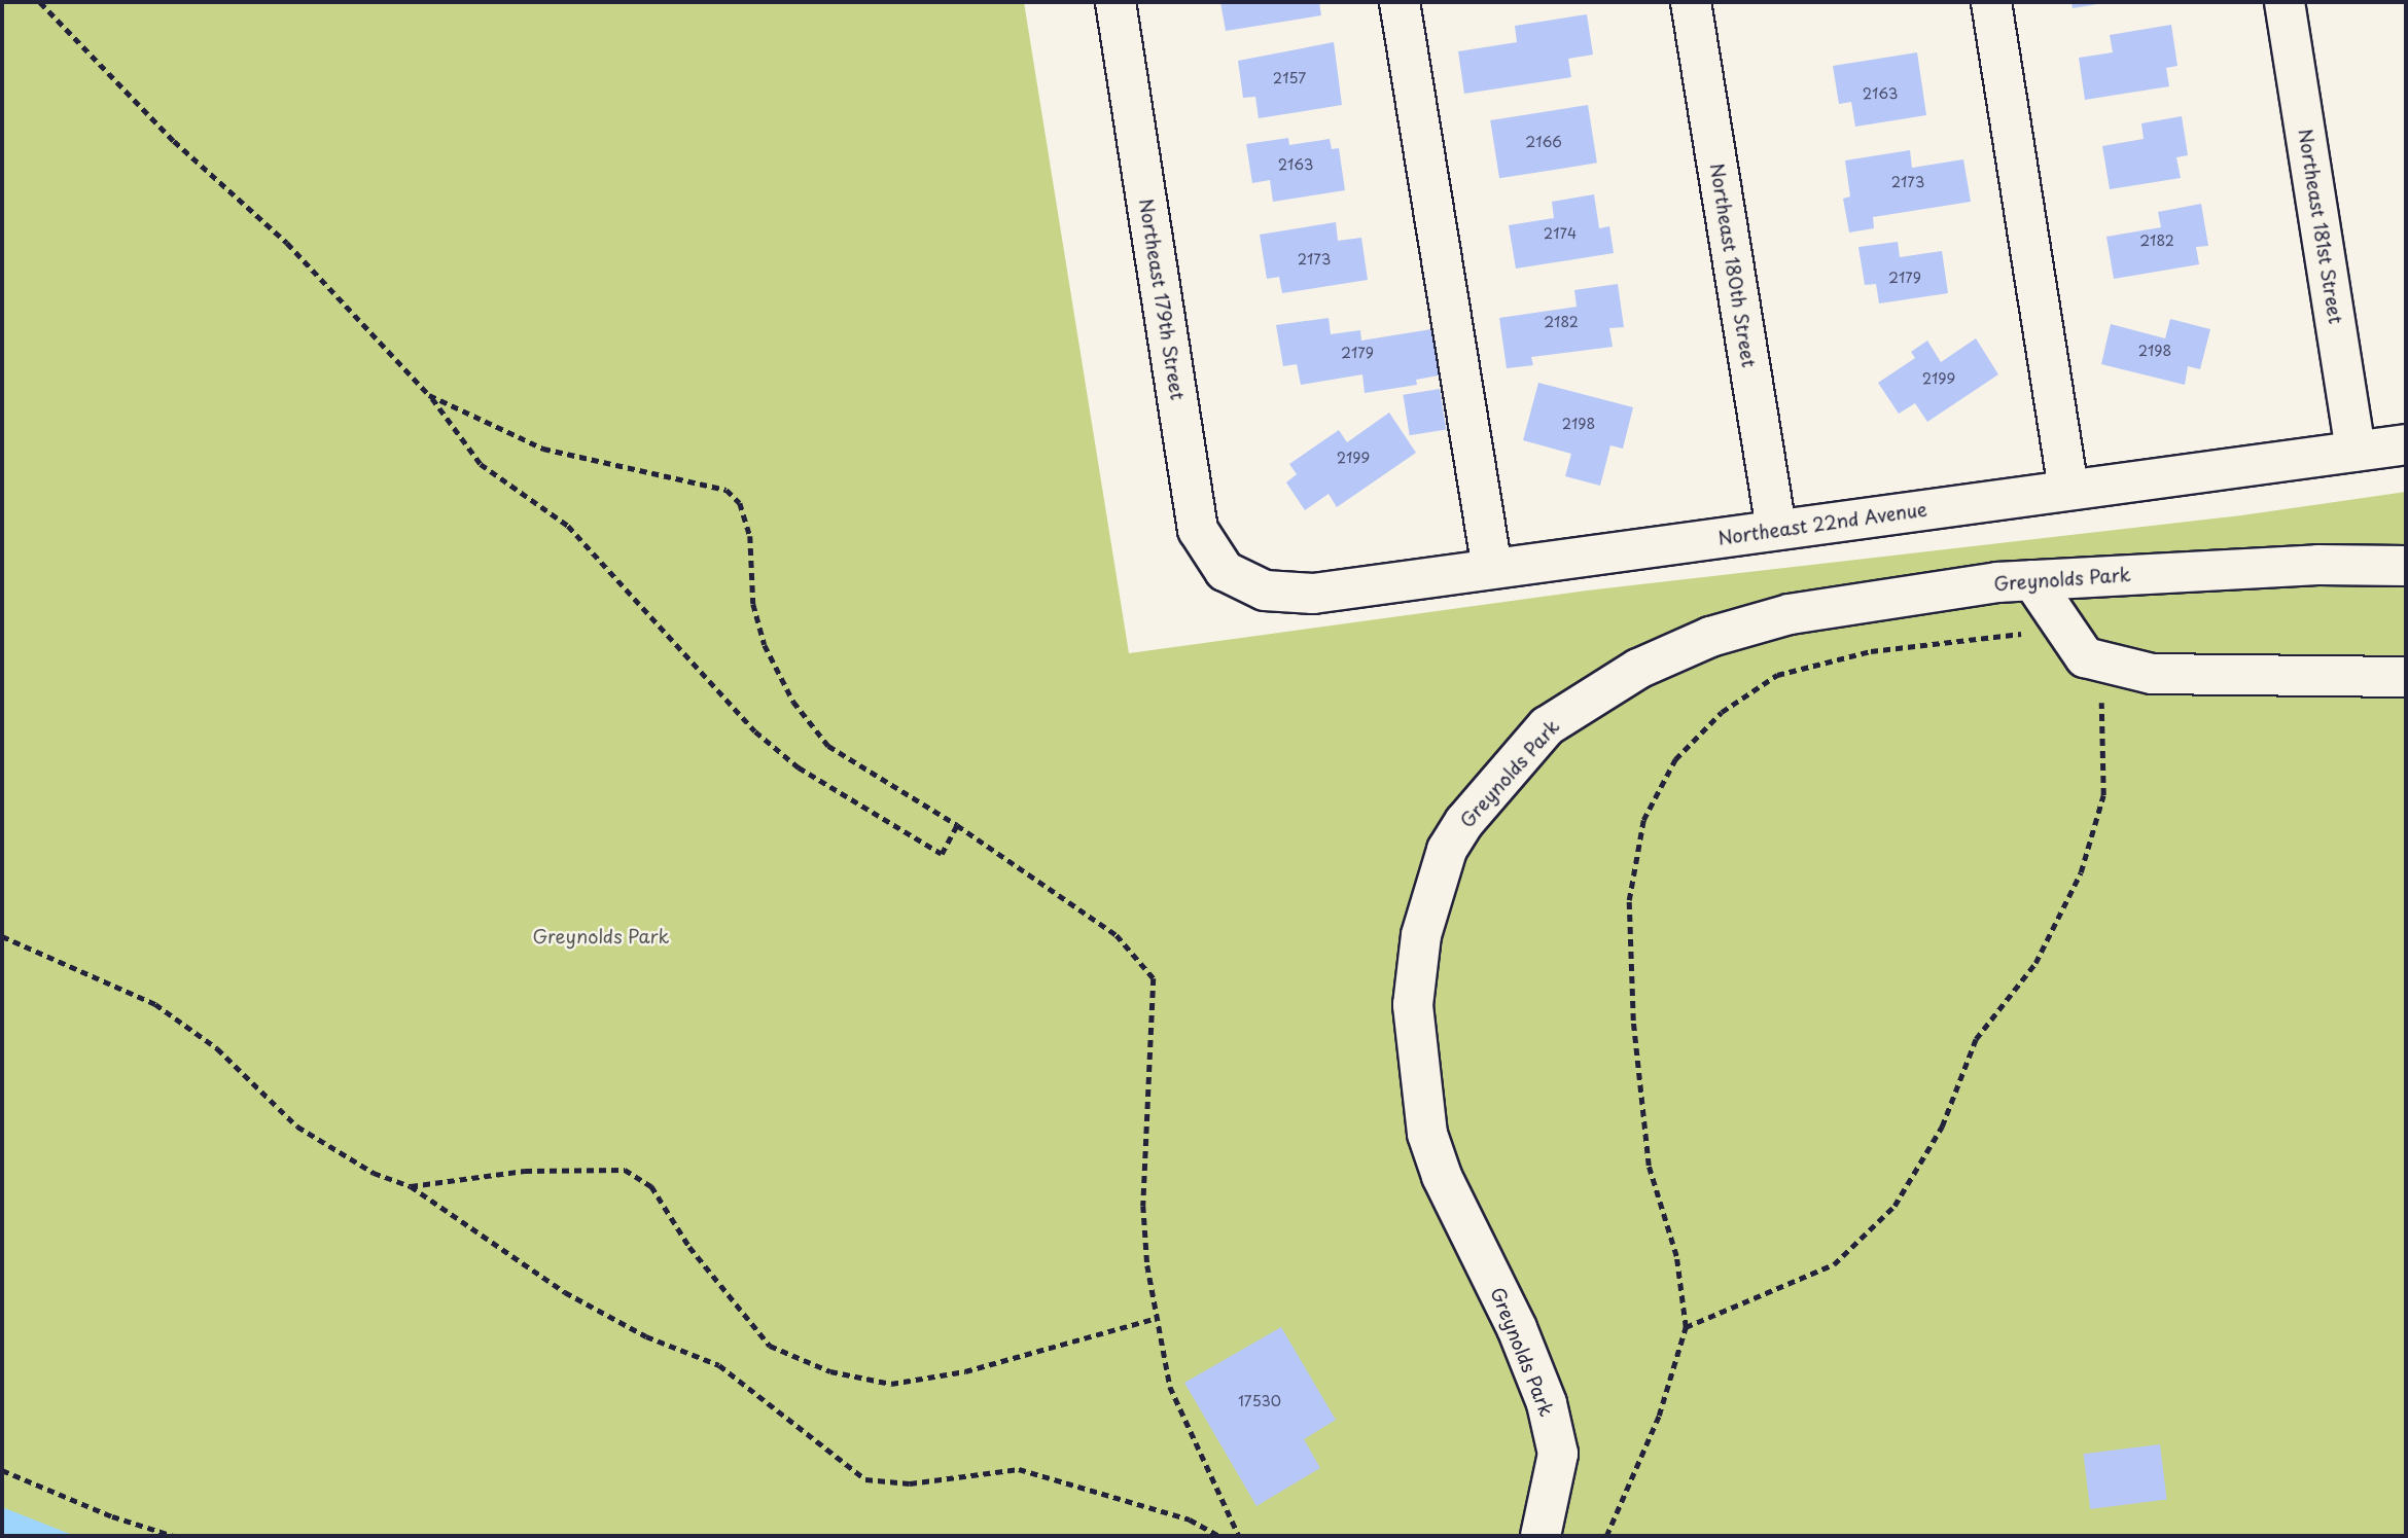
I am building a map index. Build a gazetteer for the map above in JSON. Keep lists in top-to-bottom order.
{
  "streets": {
    "street": [
      "Northeast 181st Street",
      "Northeast 180th Street",
      "Northeast 179th Street",
      "Northeast 22nd Avenue",
      "Greynolds Park"
    ]
  },
  "crossings": [
    ["Northeast 181st Street", "Northeast 22nd Avenue"],
    ["Northeast 180th Street", "Northeast 22nd Avenue"],
    ["Northeast 179th Street", "Northeast 22nd Avenue"]
  ],
  "parks": ["Greynolds Park"],
  "house_numbers": [
    "2157",
    "2163",
    "2166",
    "2163",
    "2173",
    "2174",
    "2182",
    "2173",
    "2179",
    "2182",
    "2198",
    "2179",
    "2199",
    "2198",
    "2199",
    "17530"
  ]
}
